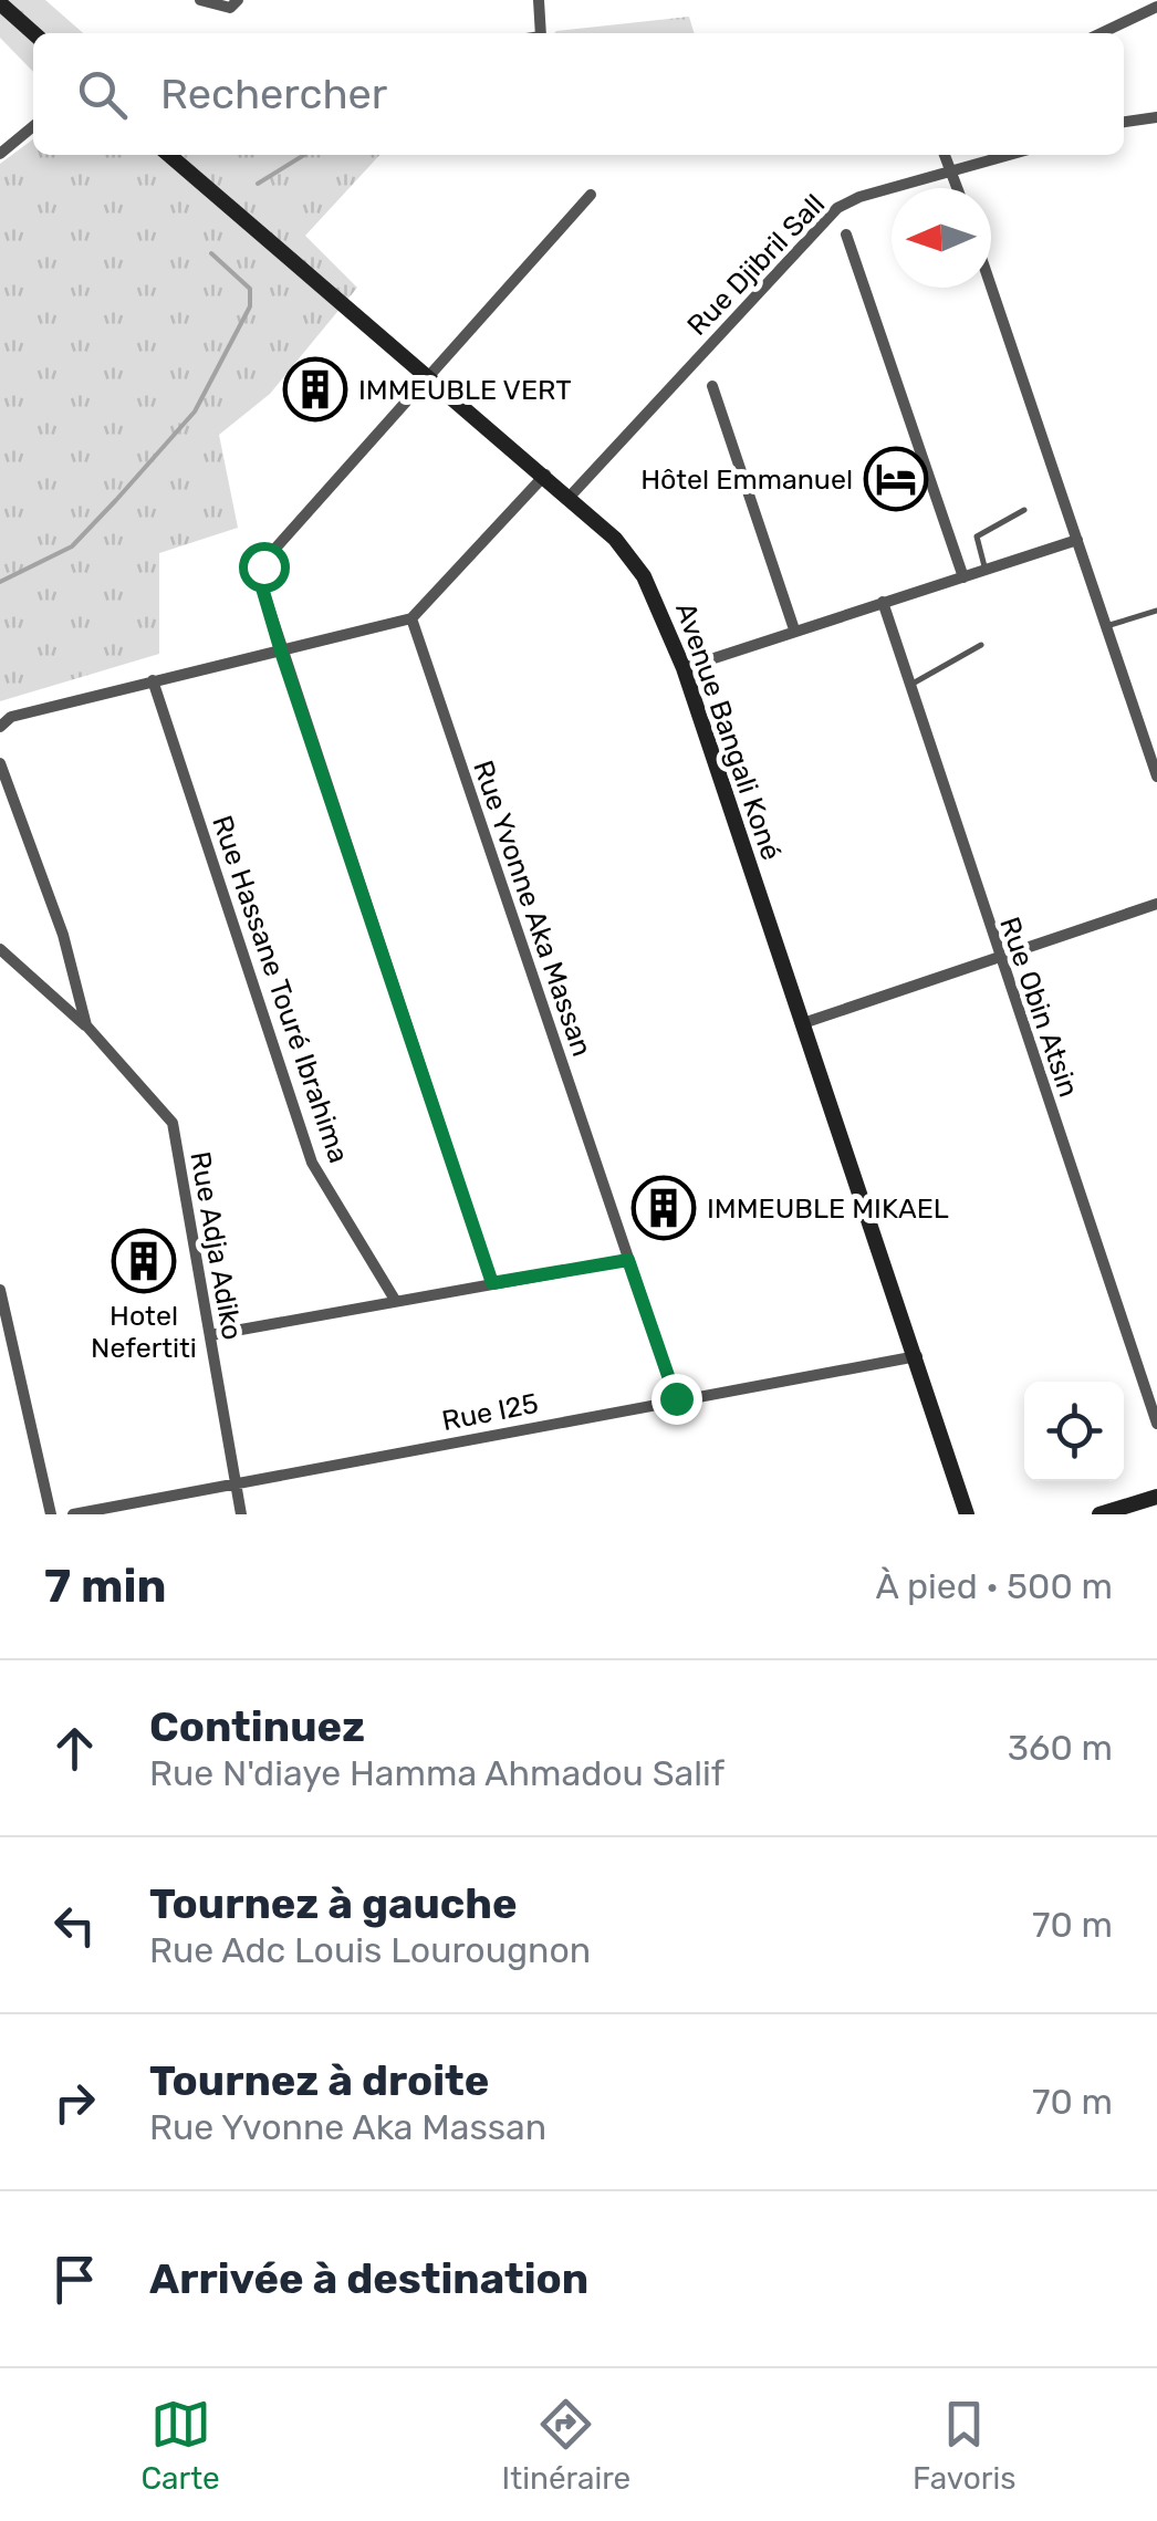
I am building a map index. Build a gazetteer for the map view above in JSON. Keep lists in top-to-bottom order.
{
  "streets": {
    "street": [
      "Rue Djibril Sall",
      "Avenue Bangali Koné",
      "Rue Yvonne Aka Massan",
      "Rue Hassane Touré Ibrahima",
      "Rue Obin Atsin",
      "Rue Adja Adiko",
      "Rue I25"
    ]
  },
  "crossings": [
    ["Rue Djibril Sall", "Avenue Bangali Koné"],
    ["Avenue Bangali Koné", "Rue I25"],
    ["Rue Yvonne Aka Massan", "Rue I25"],
    ["Rue Adja Adiko", "Rue I25"]
  ],
  "places": {
    "building": ["IMMEUBLE VERT", "IMMEUBLE MIKAEL", "Hotel Nefertiti"],
    "hotel": ["Hôtel Emmanuel"]
  },
  "north": "left",
  "page": {
    "search": "Rechercher",
    "heading": ["7 min", "À pied · 500 m"],
    "list": [
      ["Continuez", "Rue N'diaye Hamma Ahmadou Salif", "360 m"],
      ["Tournez à gauche", "Rue Adc Louis Lourougnon", "70 m"],
      ["Tournez à droite", "Rue Yvonne Aka Massan", "70 m"],
      "Arrivée à destination"
    ],
    "nav": ["Carte", "Itinéraire", "Favoris"]
  }
}
